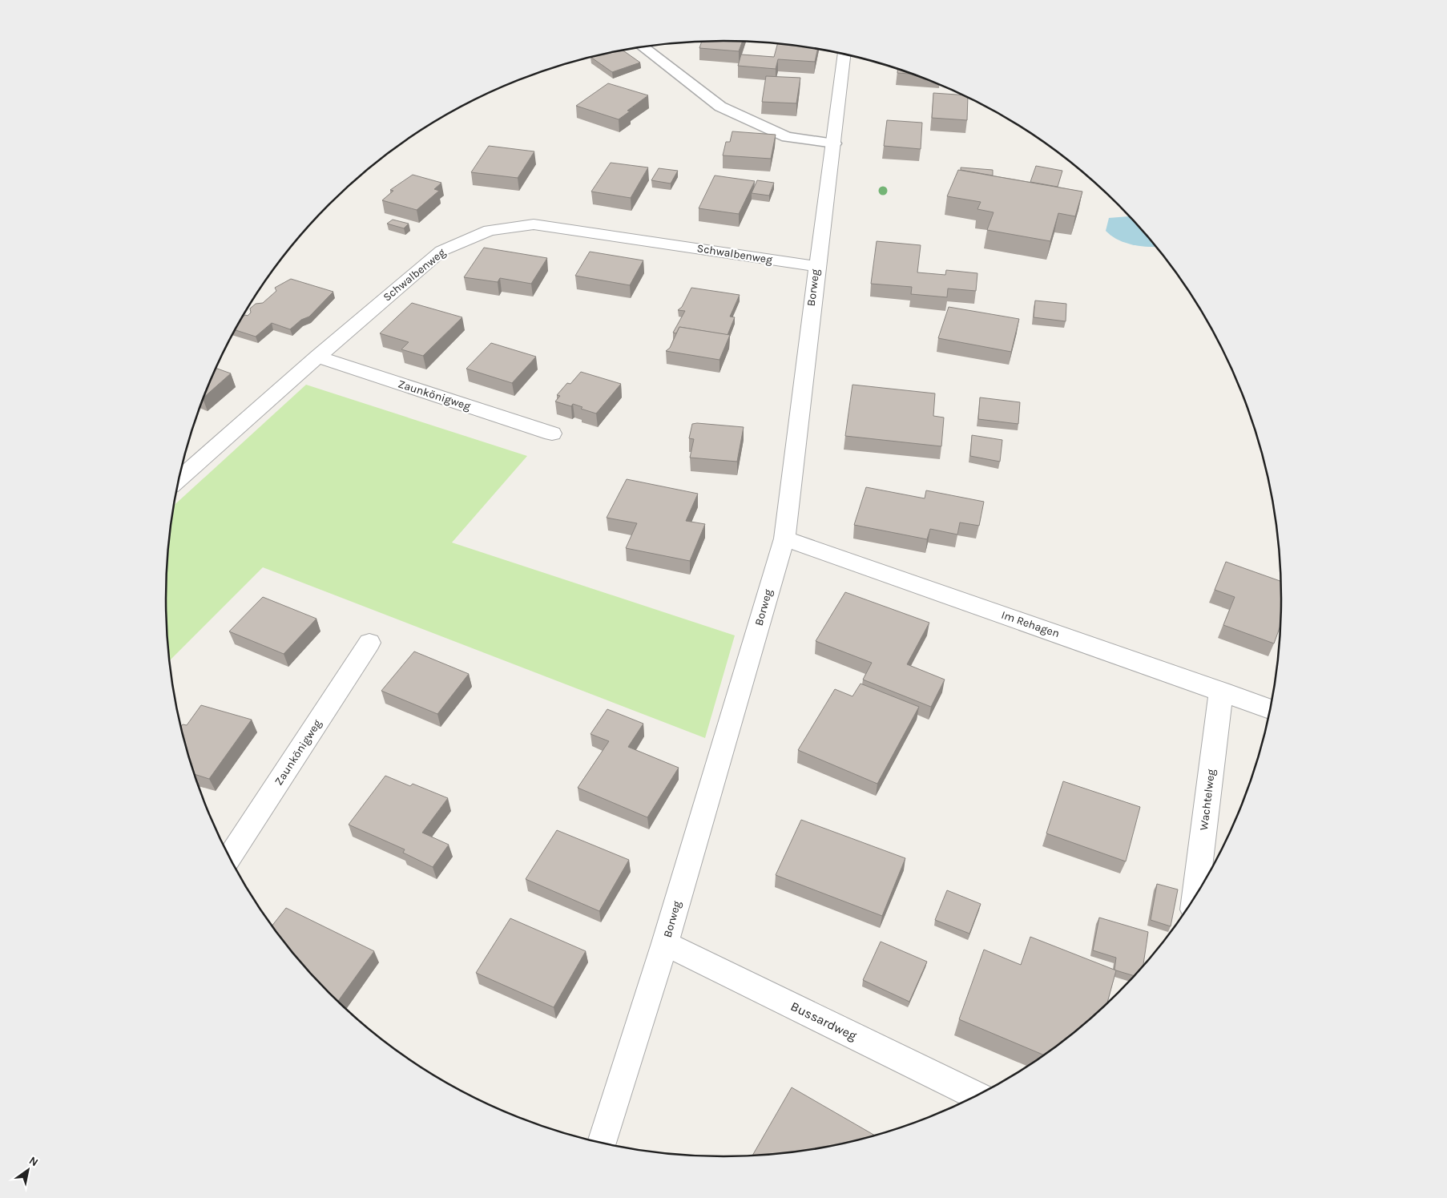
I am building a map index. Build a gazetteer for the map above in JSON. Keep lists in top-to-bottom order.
{
  "streets": {
    "street": [
      "Schwalbenweg",
      "Borweg",
      "Zaunkönigweg",
      "Im Rehagen",
      "Wachtelweg",
      "Bussardweg"
    ]
  },
  "crossings": [
    ["Schwalbenweg", "Borweg"],
    ["Schwalbenweg", "Zaunkönigweg"],
    ["Borweg", "Im Rehagen"],
    ["Borweg", "Bussardweg"],
    ["Im Rehagen", "Wachtelweg"]
  ],
  "north": "top right"
}
